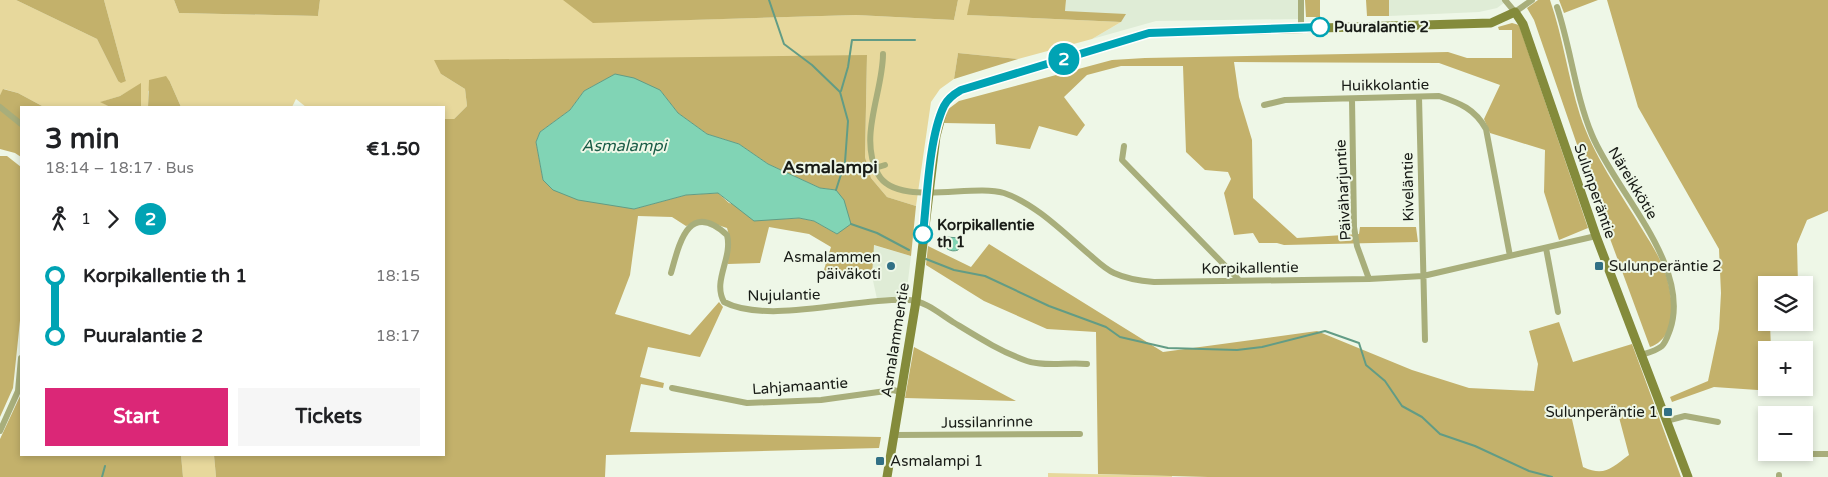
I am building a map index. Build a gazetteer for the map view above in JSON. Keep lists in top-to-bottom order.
{
  "streets": {
    "street": [
      "Huikkolantie",
      "Näreikkötie",
      "Kiveläntie",
      "Päiväharjuntie",
      "Sulunperäntie",
      "Korpikallentie",
      "Nujulantie",
      "Asmalammentie",
      "Lahjamaantie",
      "Jussilanrinne"
    ]
  },
  "crossings": [
    ["Huikkolantie", "Kiveläntie"],
    ["Huikkolantie", "Päiväharjuntie"],
    ["Huikkolantie", "Korpikallentie"],
    ["Näreikkötie", "Sulunperäntie"],
    ["Kiveläntie", "Korpikallentie"],
    ["Päiväharjuntie", "Korpikallentie"],
    ["Sulunperäntie", "Korpikallentie"],
    ["Sulunperäntie", "Asmalammentie"],
    ["Korpikallentie", "Asmalammentie"],
    ["Nujulantie", "Asmalammentie"],
    ["Asmalammentie", "Lahjamaantie"],
    ["Asmalammentie", "Jussilanrinne"]
  ],
  "districts": ["Asmalampi"],
  "water": ["Asmalampi"],
  "places": {
    "other": ["Puuralantie 2", "Korpikallentie th 1", "Asmalammen päiväkoti"],
    "transit": ["Sulunperäntie 2", "Sulunperäntie 1", "Asmalampi 1"]
  },
  "lines": ["bus line 2"],
  "page": {
    "on_map": "2",
    "heading": ["3 min", "18:14 – 18:17 · Bus", "€1.50"],
    "legs": ["1", "2"],
    "list": [
      {
        "name": "Korpikallentie th 1",
        "value": "18:15"
      },
      {
        "name": "Puuralantie 2",
        "value": "18:17"
      }
    ],
    "map_buttons": ["+", "−"],
    "buttons": ["Start", "Tickets"]
  }
}
